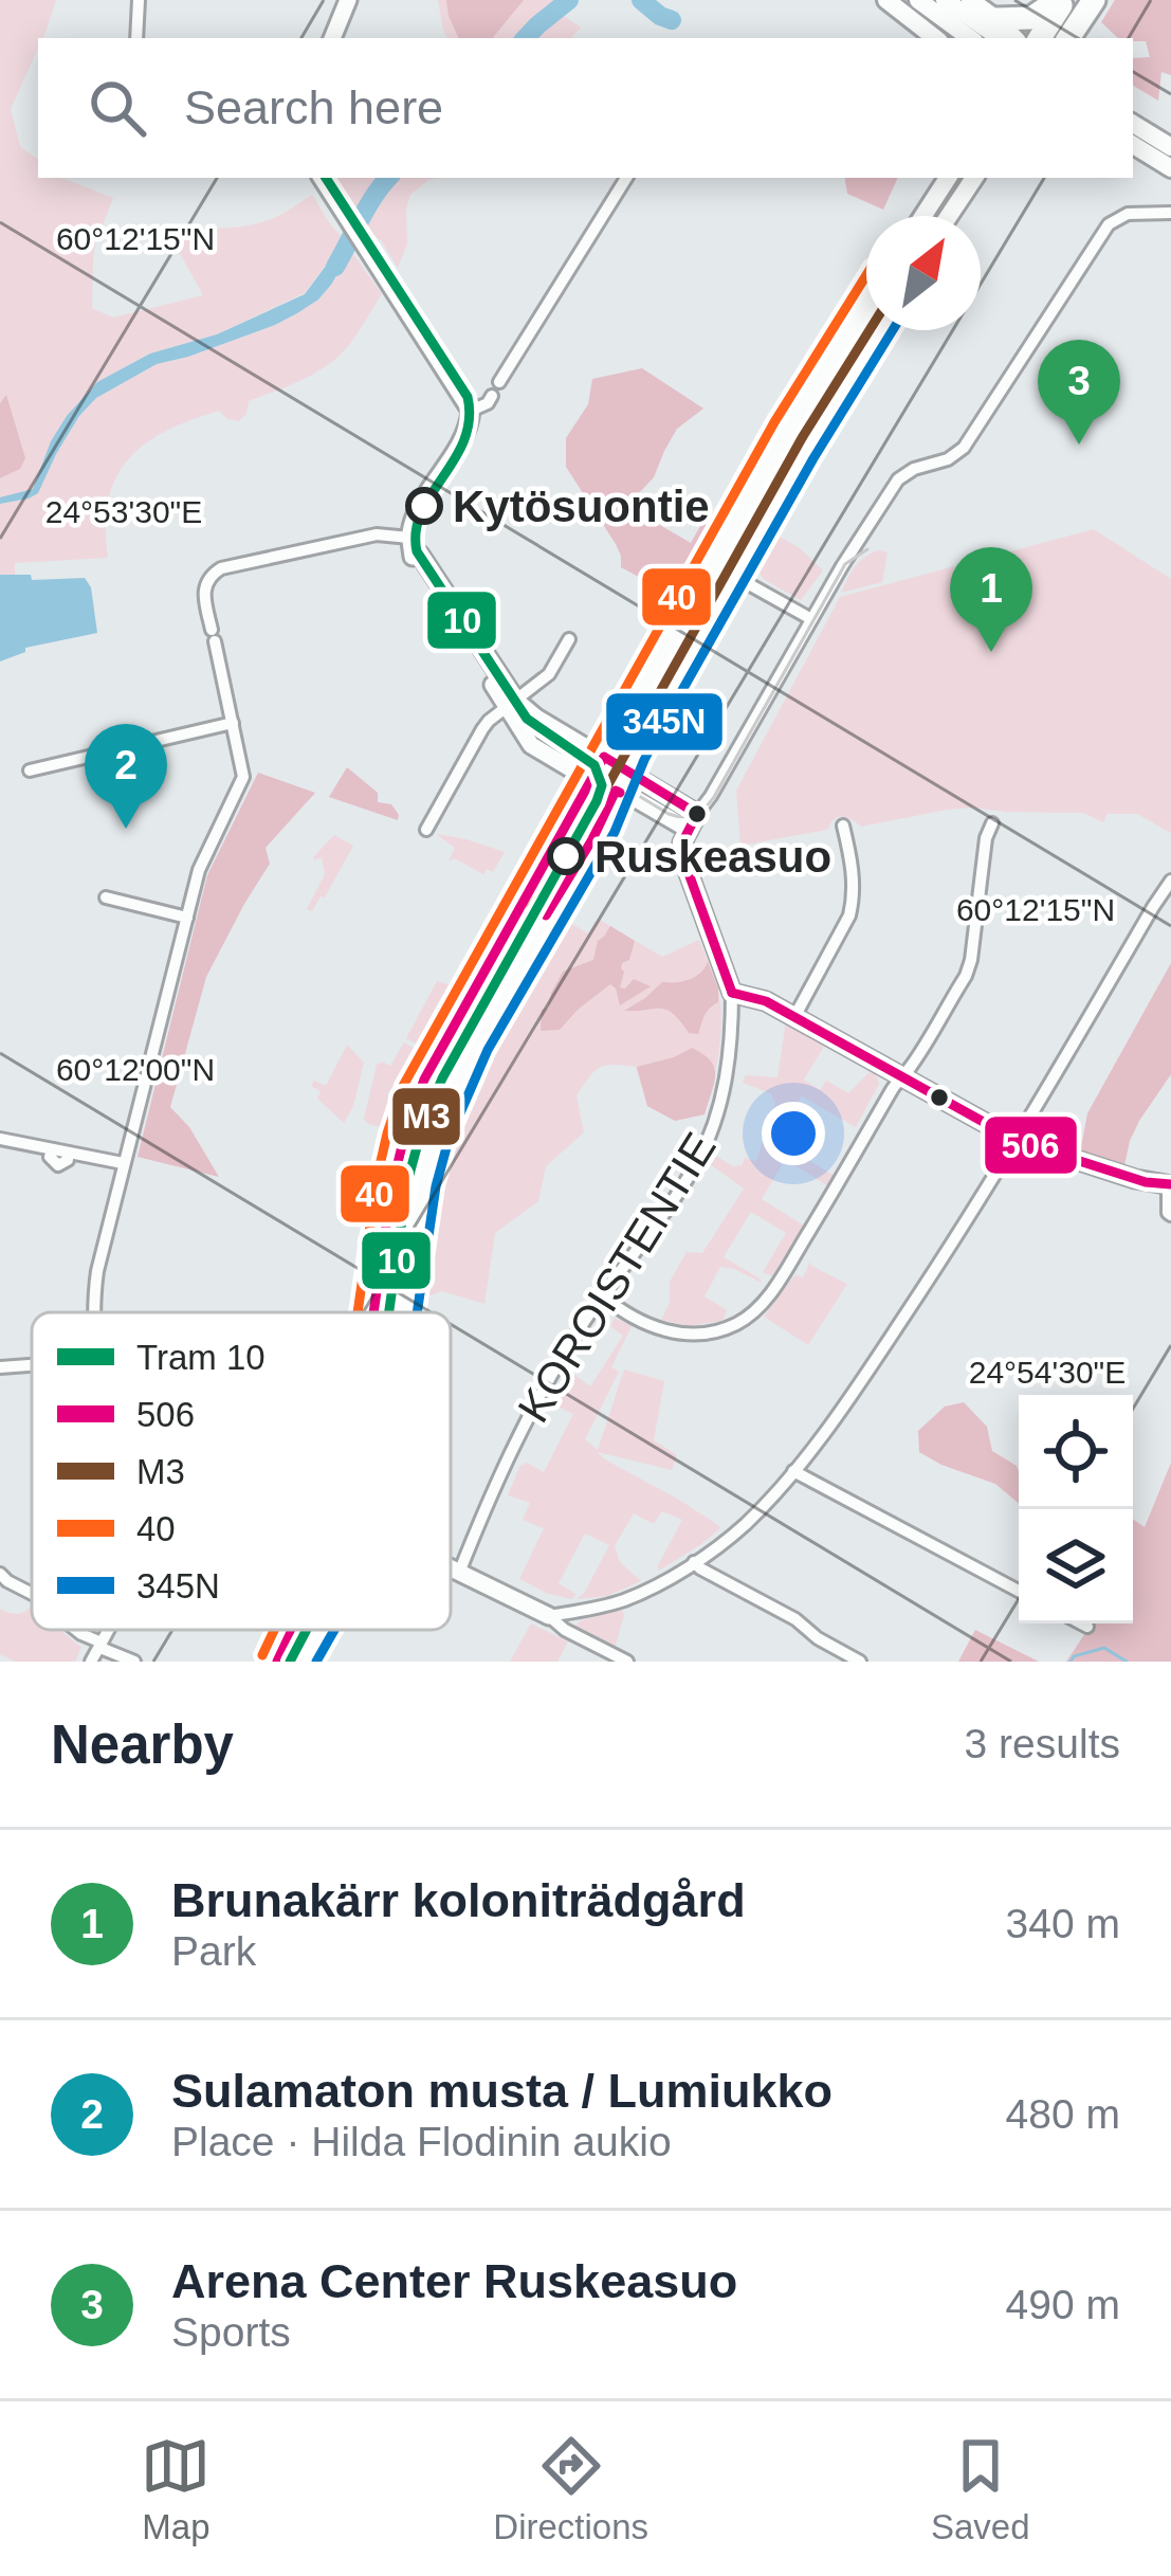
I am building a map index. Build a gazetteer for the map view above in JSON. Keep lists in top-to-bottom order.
{
  "streets": {
    "street": ["KOROISTENTIE"]
  },
  "places": ["Kytösuontie", "Ruskeasuo"],
  "lines": [
    "tram line 10",
    "transit line 40",
    "transit line M3",
    "transit line 345N",
    "transit line 506"
  ],
  "legend": [
    "Tram 10",
    "506",
    "M3",
    "40",
    "345N"
  ],
  "north": "top right",
  "page": {
    "search": "Search here",
    "pins": ["3", "1", "2"],
    "heading": ["Nearby", "3 results"],
    "list": [
      {
        "mark": "1",
        "name": "Brunakärr koloniträdgård",
        "note": "Park",
        "value": "340 m"
      },
      {
        "mark": "2",
        "name": "Sulamaton musta / Lumiukko",
        "note": "Place · Hilda Flodinin aukio",
        "value": "480 m"
      },
      {
        "mark": "3",
        "name": "Arena Center Ruskeasuo",
        "note": "Sports",
        "value": "490 m"
      }
    ],
    "nav": ["Map", "Directions", "Saved"]
  },
  "coordinates": [
    "60°12'15\"N",
    "24°53'30\"E",
    "60°12'00\"N",
    "24°54'30\"E"
  ]
}
